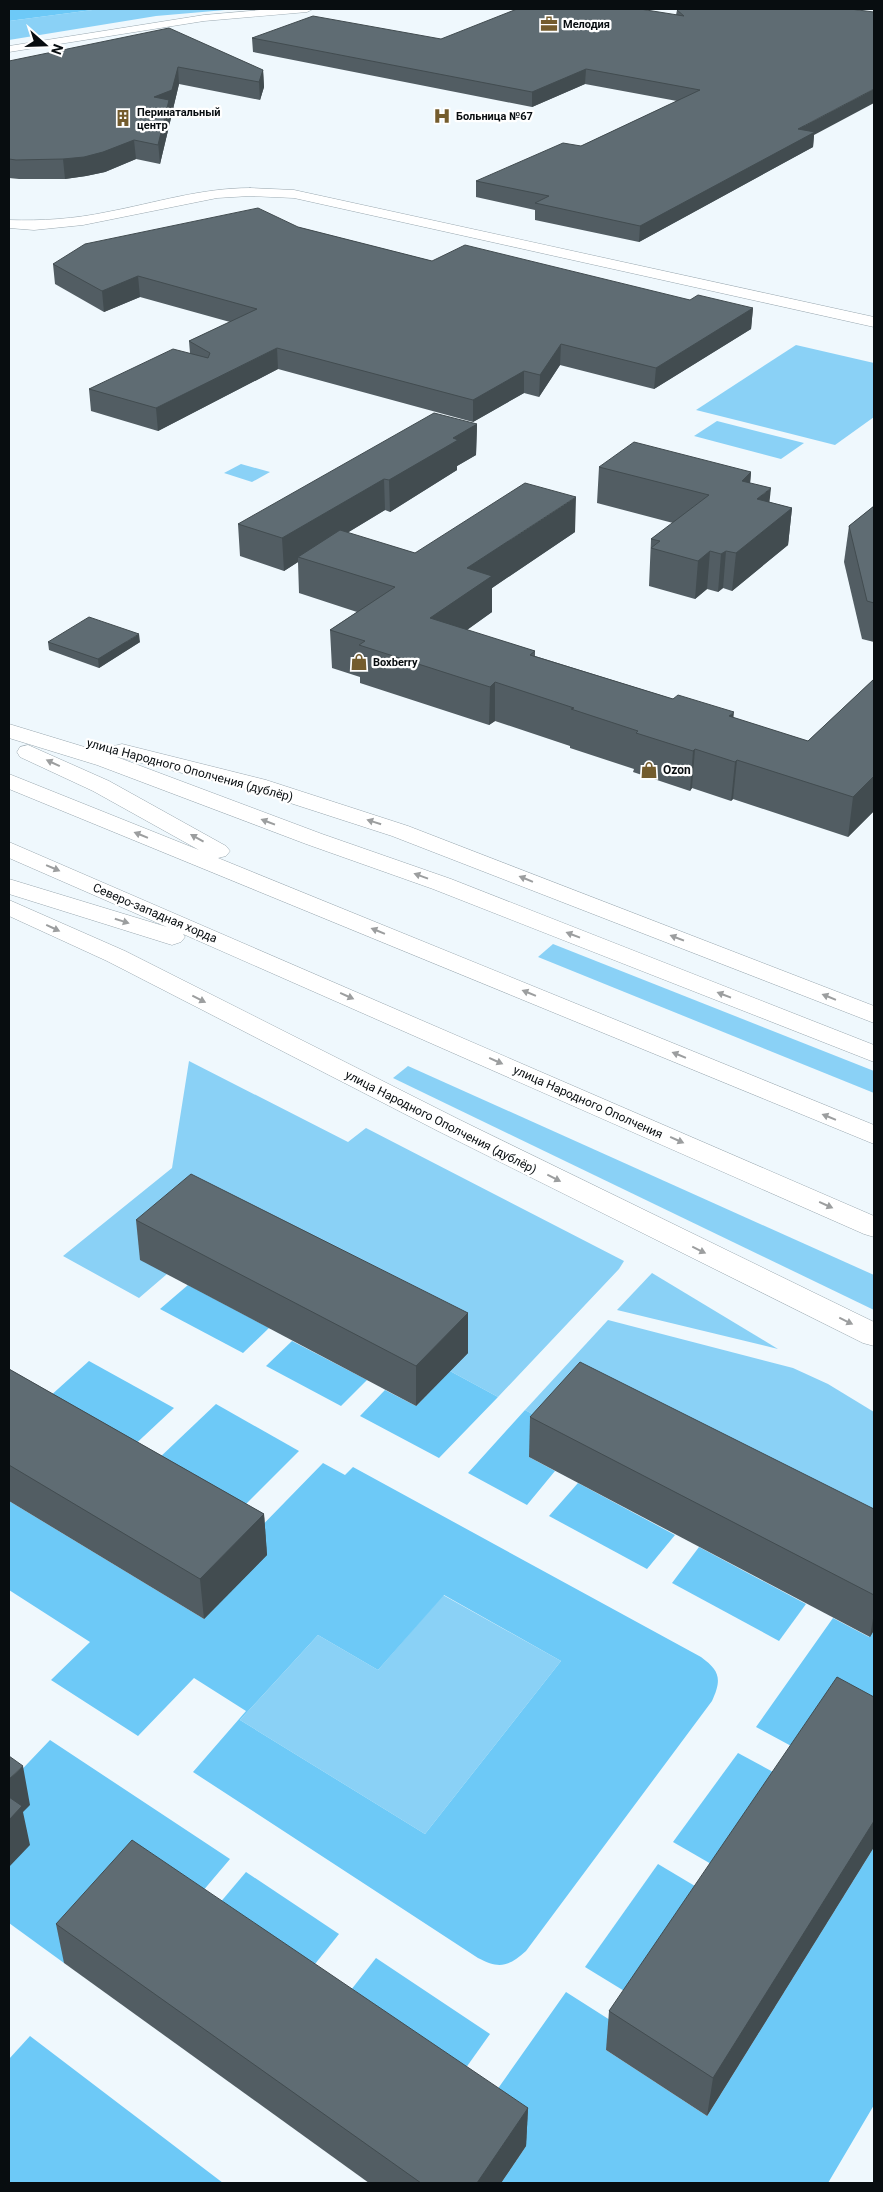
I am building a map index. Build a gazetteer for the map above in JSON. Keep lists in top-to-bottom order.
{
  "streets": {
    "main road": ["улица Народного Ополчения (дублёр)", "Северо-западная хорда", "улица Народного Ополчения"]
  },
  "crossings": [
    ["Северо-западная хорда", "улица Народного Ополчения"]
  ],
  "places": {
    "office": ["Мелодия"],
    "hospital": ["Больница №67"],
    "building": ["Перинатальный центр"],
    "shop": ["Boxberry", "Ozon"]
  },
  "north": "right"
}
